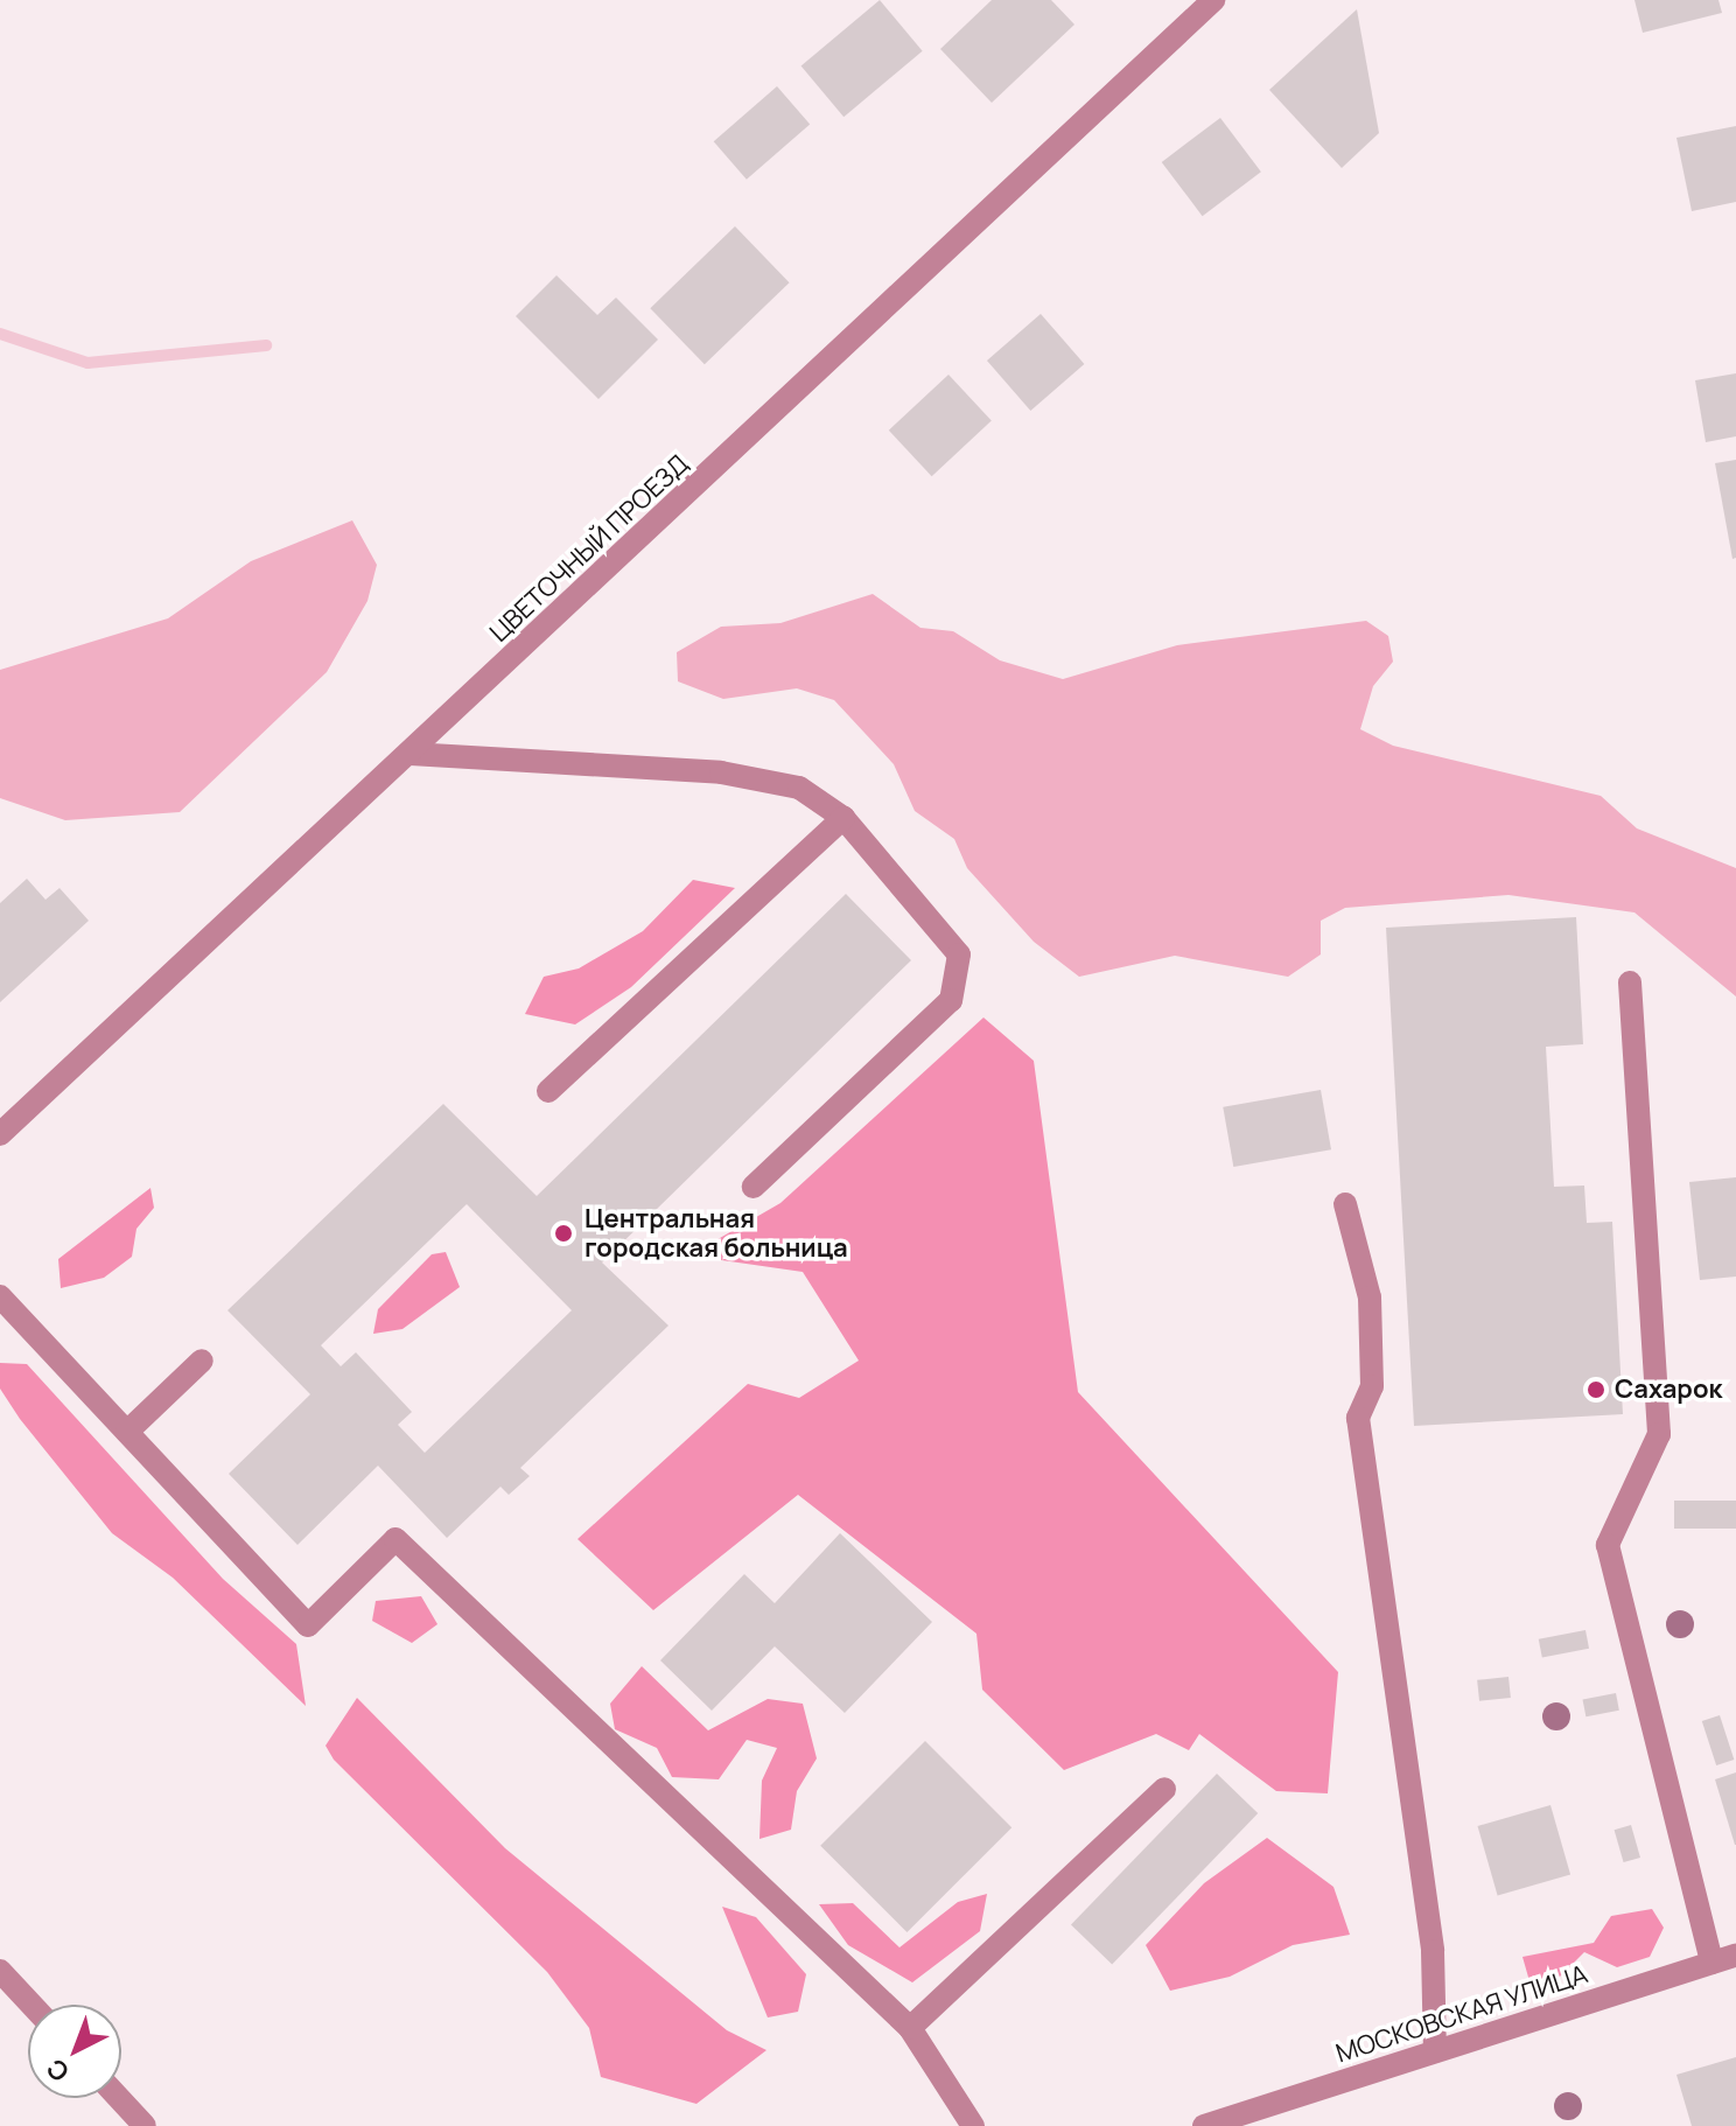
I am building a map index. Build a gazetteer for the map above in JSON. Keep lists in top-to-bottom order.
{
  "streets": {
    "street": ["ЦВЕТОЧНЫЙ ПРОЕЗД", "МОСКОВСКАЯ УЛИЦА"]
  },
  "places": ["Центральная городская больница", "Сахарок"],
  "north": "bottom left"
}
